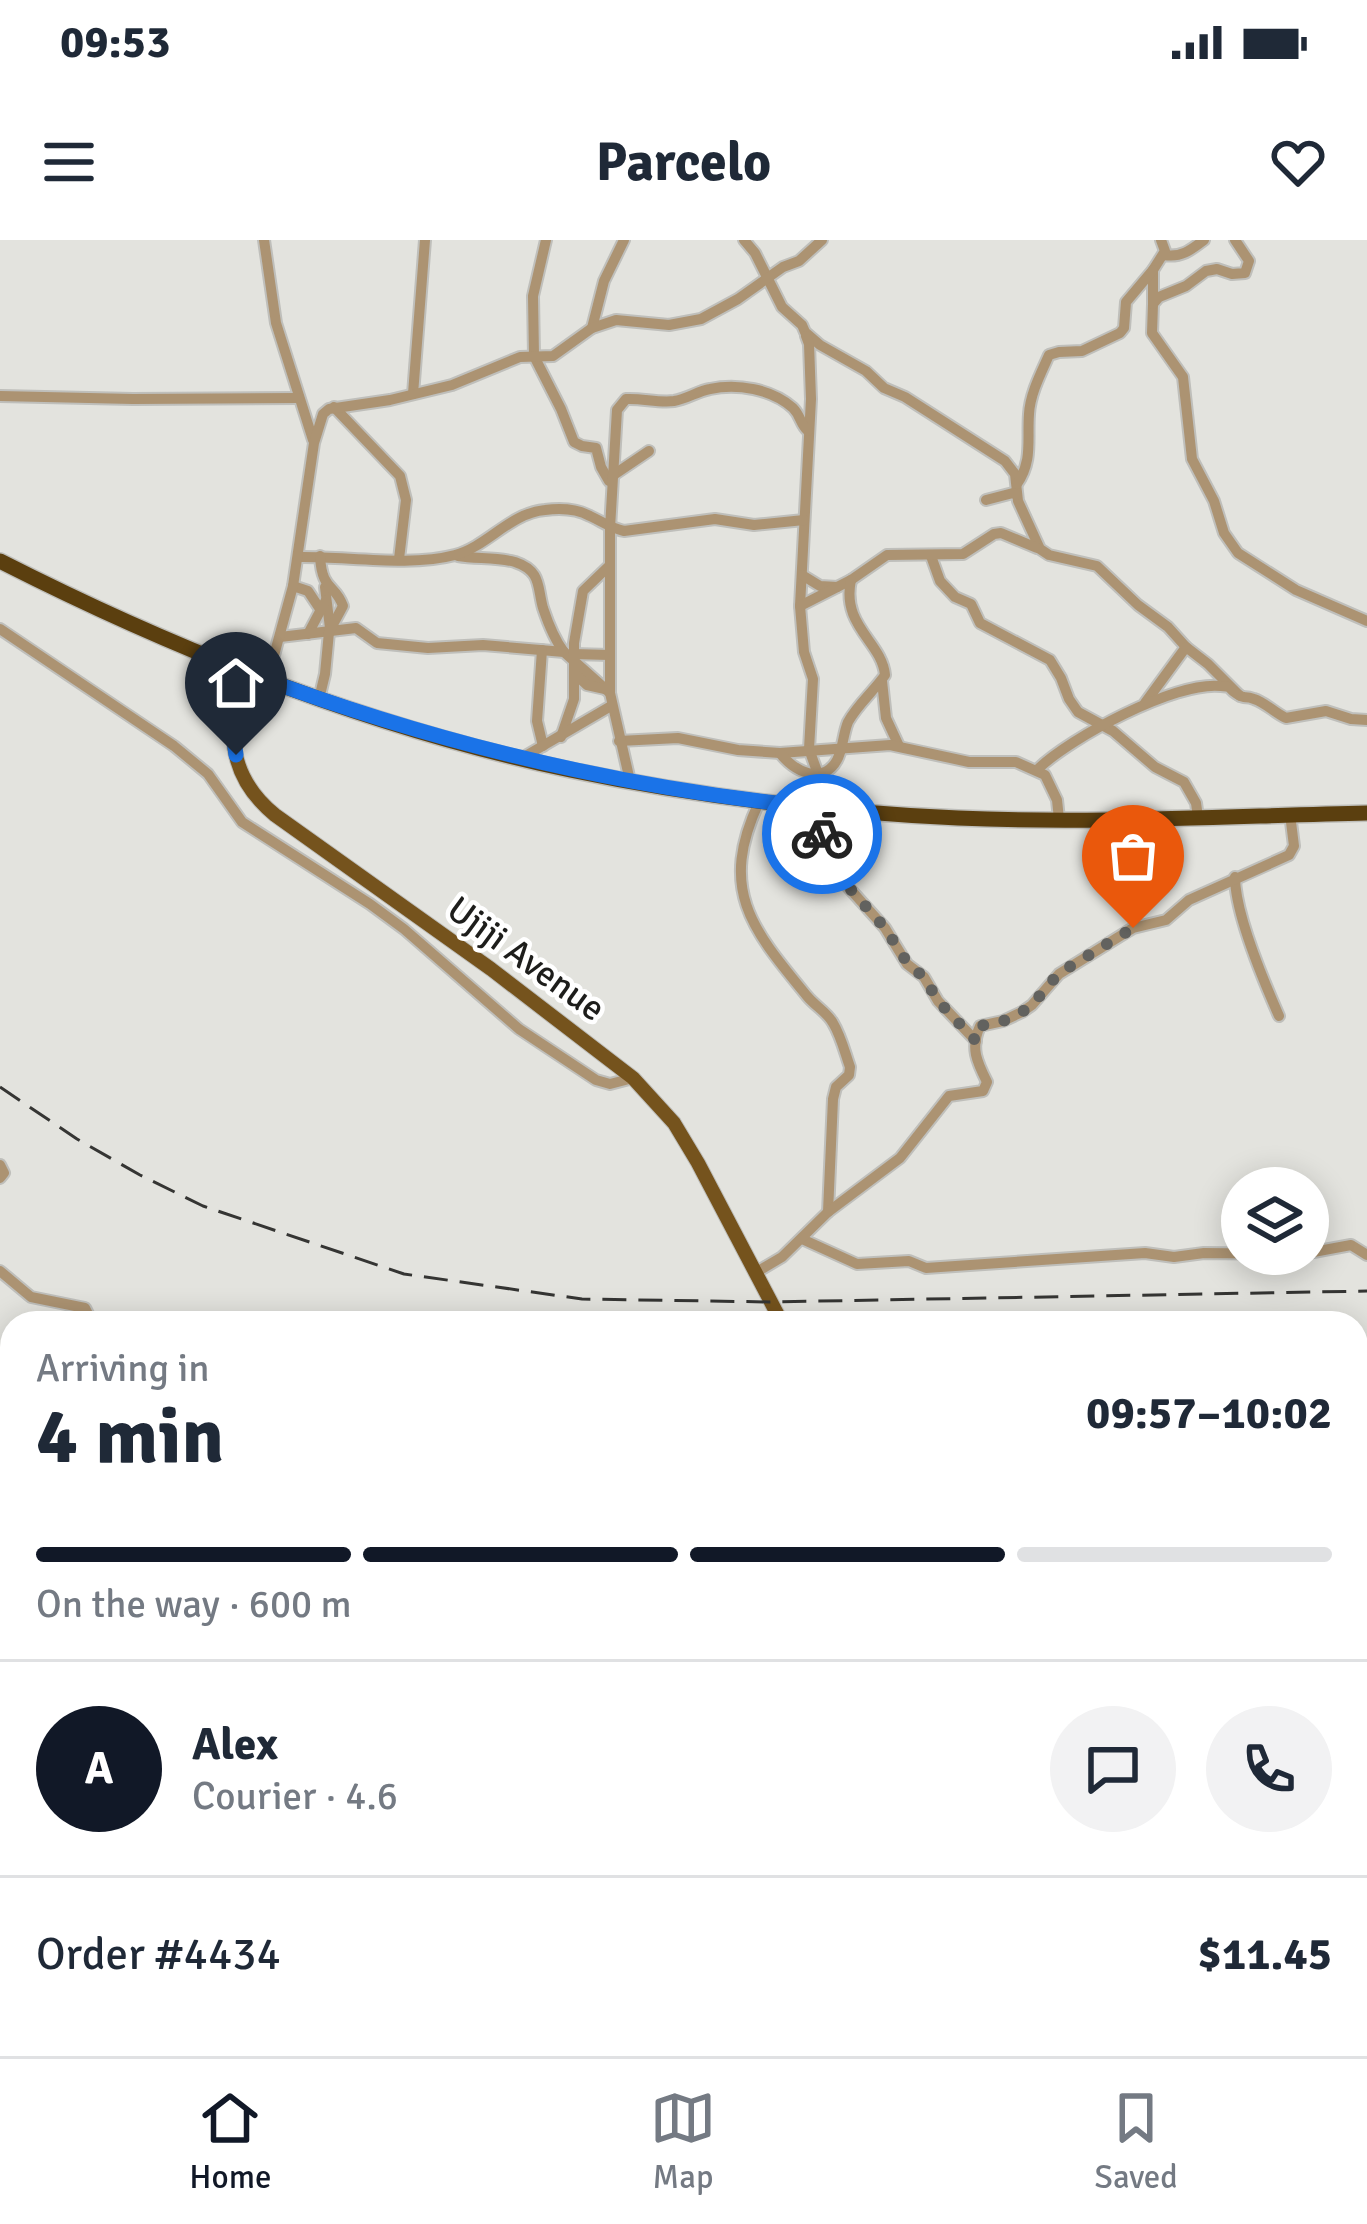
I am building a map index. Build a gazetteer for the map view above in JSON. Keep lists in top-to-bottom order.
{
  "streets": {
    "main road": ["Ujiji Avenue"]
  },
  "page": {
    "status": "09:53",
    "header": "Parcelo",
    "heading": ["4 min", "Arriving in", "09:57–10:02"],
    "panel": [
      "Alex",
      "Courier · 4.6",
      "Order #4434",
      "$11.45"
    ],
    "bar": "On the way · 600 m",
    "round": "A",
    "tabs": ["Home", "Map", "Saved"]
  }
}
